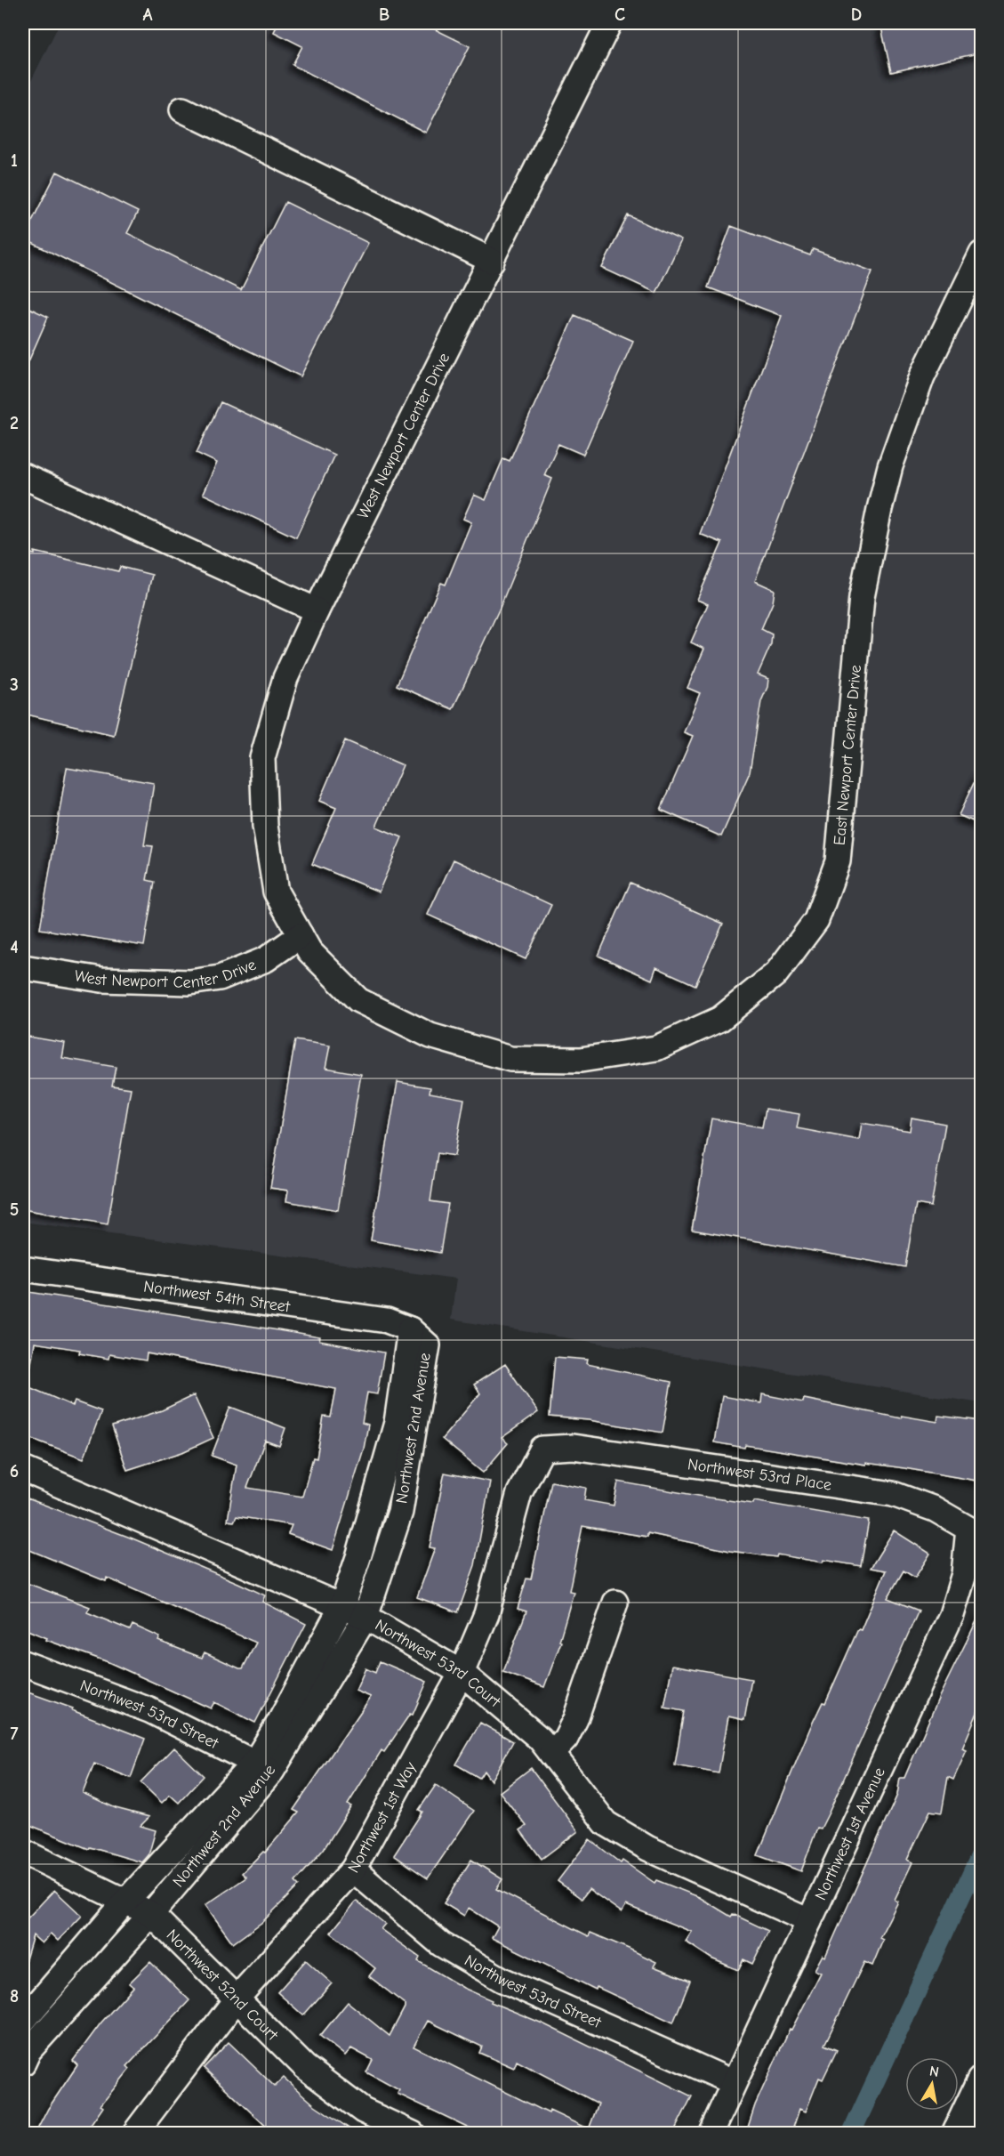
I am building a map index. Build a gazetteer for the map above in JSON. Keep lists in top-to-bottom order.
{
  "streets": {
    "street": [
      "West Newport Center Drive",
      "East Newport Center Drive",
      "Northwest 54th Street",
      "Northwest 2nd Avenue",
      "Northwest 53rd Place",
      "Northwest 53rd Court",
      "Northwest 53rd Street",
      "Northwest 1st Way",
      "Northwest 1st Avenue",
      "Northwest 52nd Court"
    ]
  },
  "crossings": [
    ["West Newport Center Drive", "East Newport Center Drive"],
    ["Northwest 54th Street", "Northwest 2nd Avenue"],
    ["Northwest 2nd Avenue", "Northwest 53rd Court"],
    ["Northwest 2nd Avenue", "Northwest 53rd Street"],
    ["Northwest 2nd Avenue", "Northwest 52nd Court"],
    ["Northwest 53rd Place", "Northwest 1st Way"],
    ["Northwest 53rd Place", "Northwest 1st Avenue"],
    ["Northwest 53rd Court", "Northwest 1st Way"],
    ["Northwest 53rd Court", "Northwest 1st Avenue"],
    ["Northwest 53rd Street", "Northwest 1st Way"],
    ["Northwest 53rd Street", "Northwest 1st Avenue"],
    ["Northwest 1st Way", "Northwest 52nd Court"]
  ],
  "north": "top",
  "grid": {
    "columns": [
      "A",
      "B",
      "C",
      "D"
    ],
    "rows": [
      "1",
      "2",
      "3",
      "4",
      "5",
      "6",
      "7",
      "8"
    ]
  }
}
